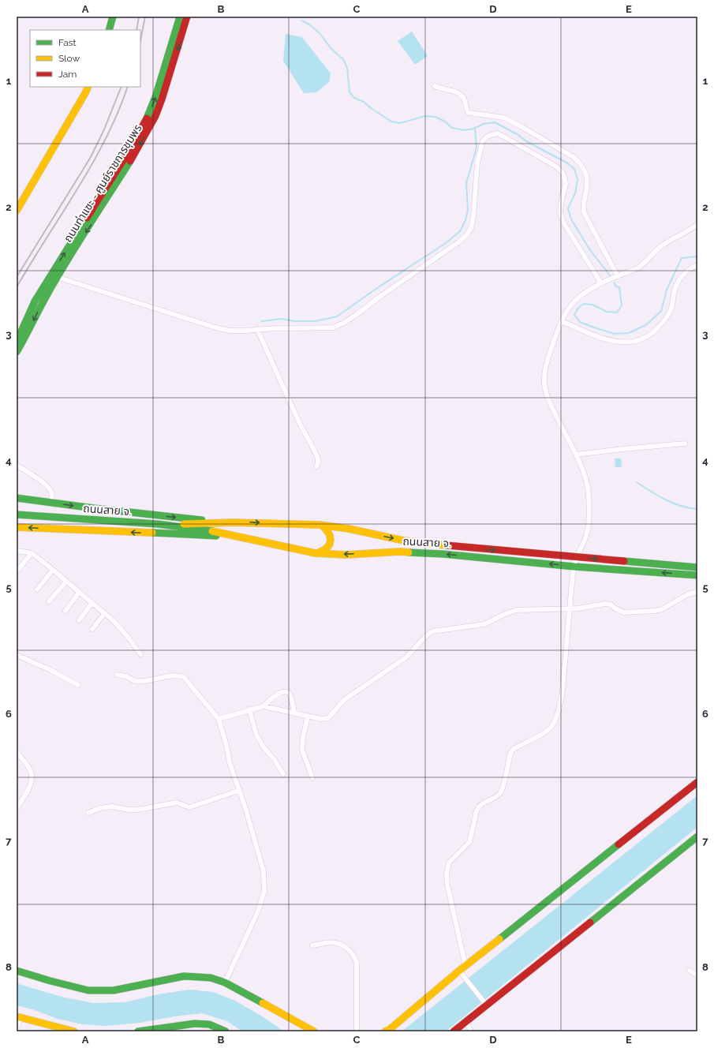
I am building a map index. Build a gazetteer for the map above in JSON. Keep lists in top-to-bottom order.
{
  "streets": {
    "main road": ["ถนนท่าแซะ - ศูนย์ราชการชุมพร", "ถนนสาย จ."]
  },
  "legend": ["Fast", "Slow", "Jam"],
  "grid": {
    "columns": [
      "A",
      "B",
      "C",
      "D",
      "E"
    ],
    "rows": [
      "1",
      "2",
      "3",
      "4",
      "5",
      "6",
      "7",
      "8"
    ]
  }
}
